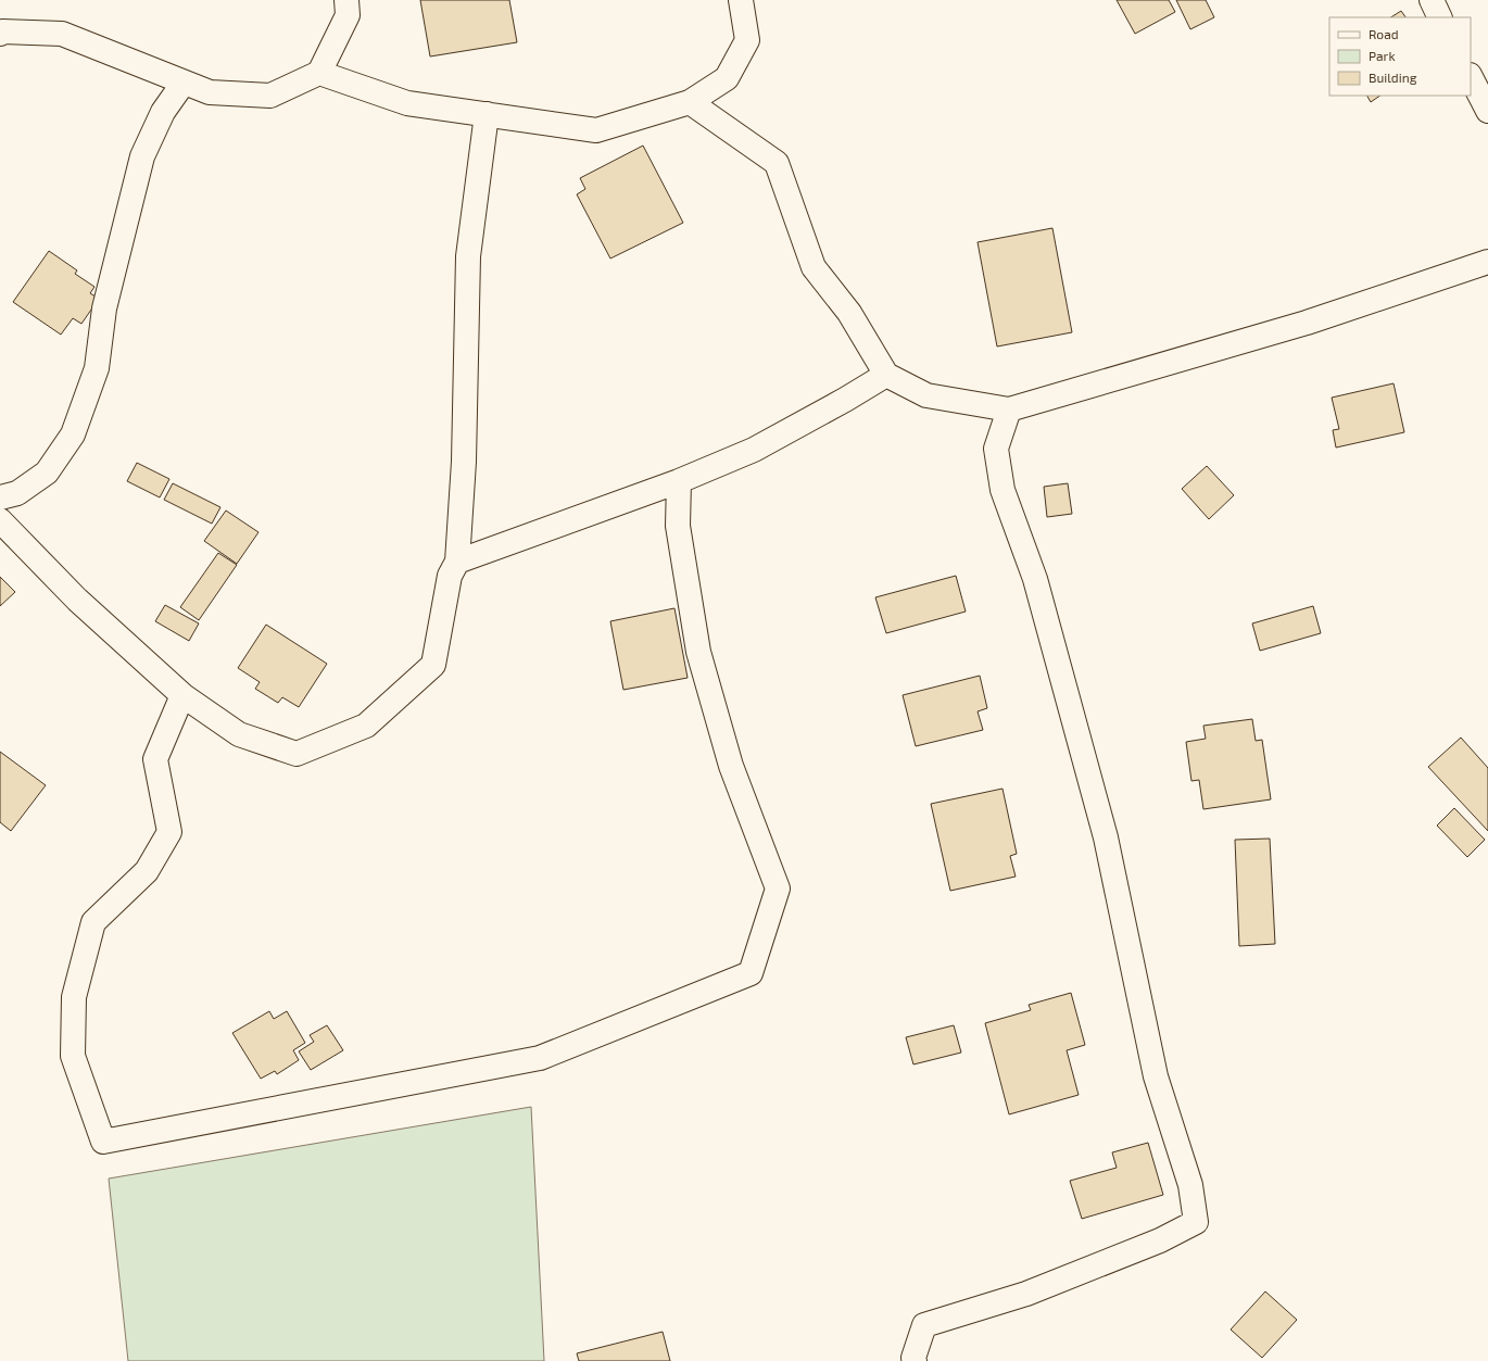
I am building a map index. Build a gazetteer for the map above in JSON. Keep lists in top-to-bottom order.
{
  "legend": ["Road", "Park", "Building"]
}
